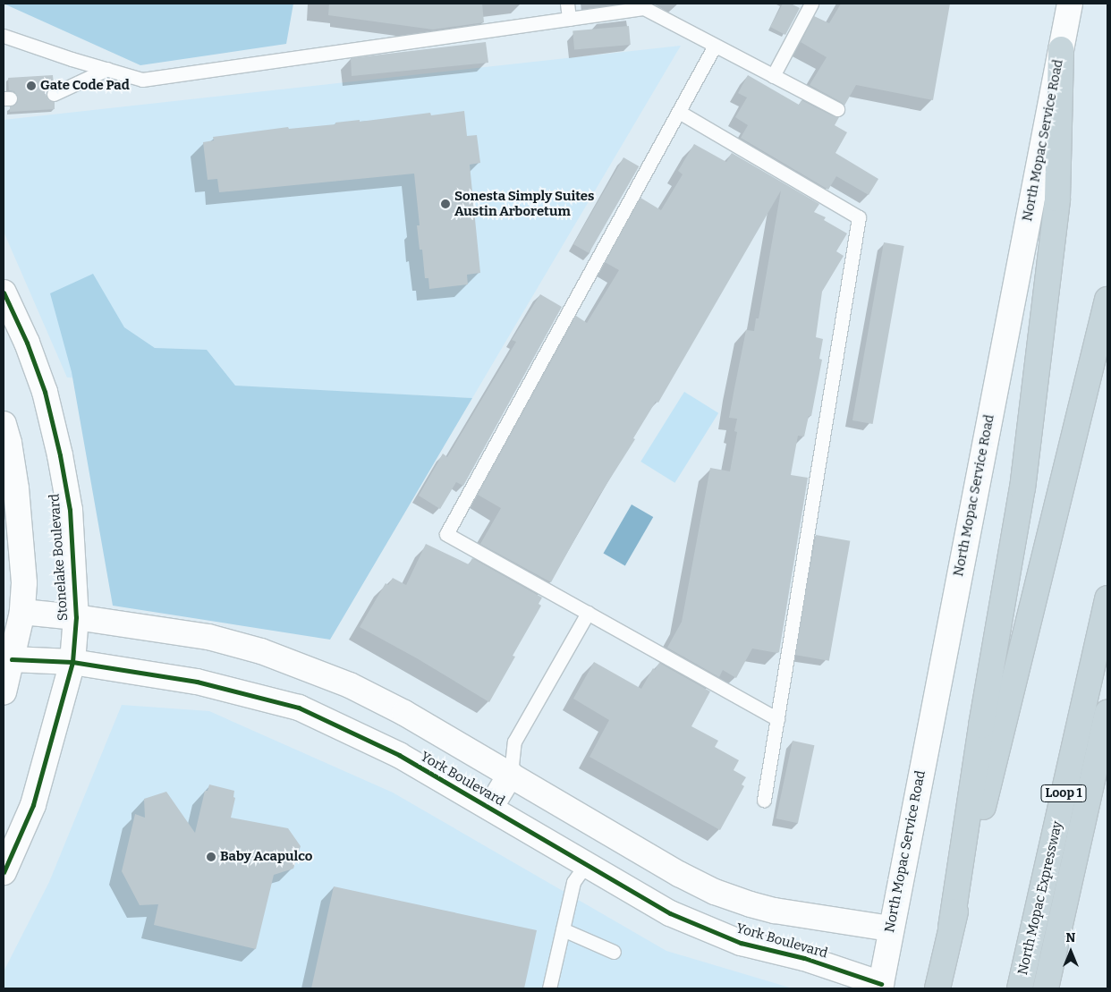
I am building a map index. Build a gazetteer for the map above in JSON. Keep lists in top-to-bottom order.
{
  "streets": {
    "highway": ["Loop 1", "North Mopac Expressway"],
    "street": ["North Mopac Service Road", "Stonelake Boulevard", "York Boulevard"]
  },
  "crossings": [
    ["North Mopac Service Road", "York Boulevard"],
    ["Stonelake Boulevard", "York Boulevard"]
  ],
  "places": ["Gate Code Pad", "Sonesta Simply Suites Austin Arboretum", "Baby Acapulco"],
  "north": "top"
}
